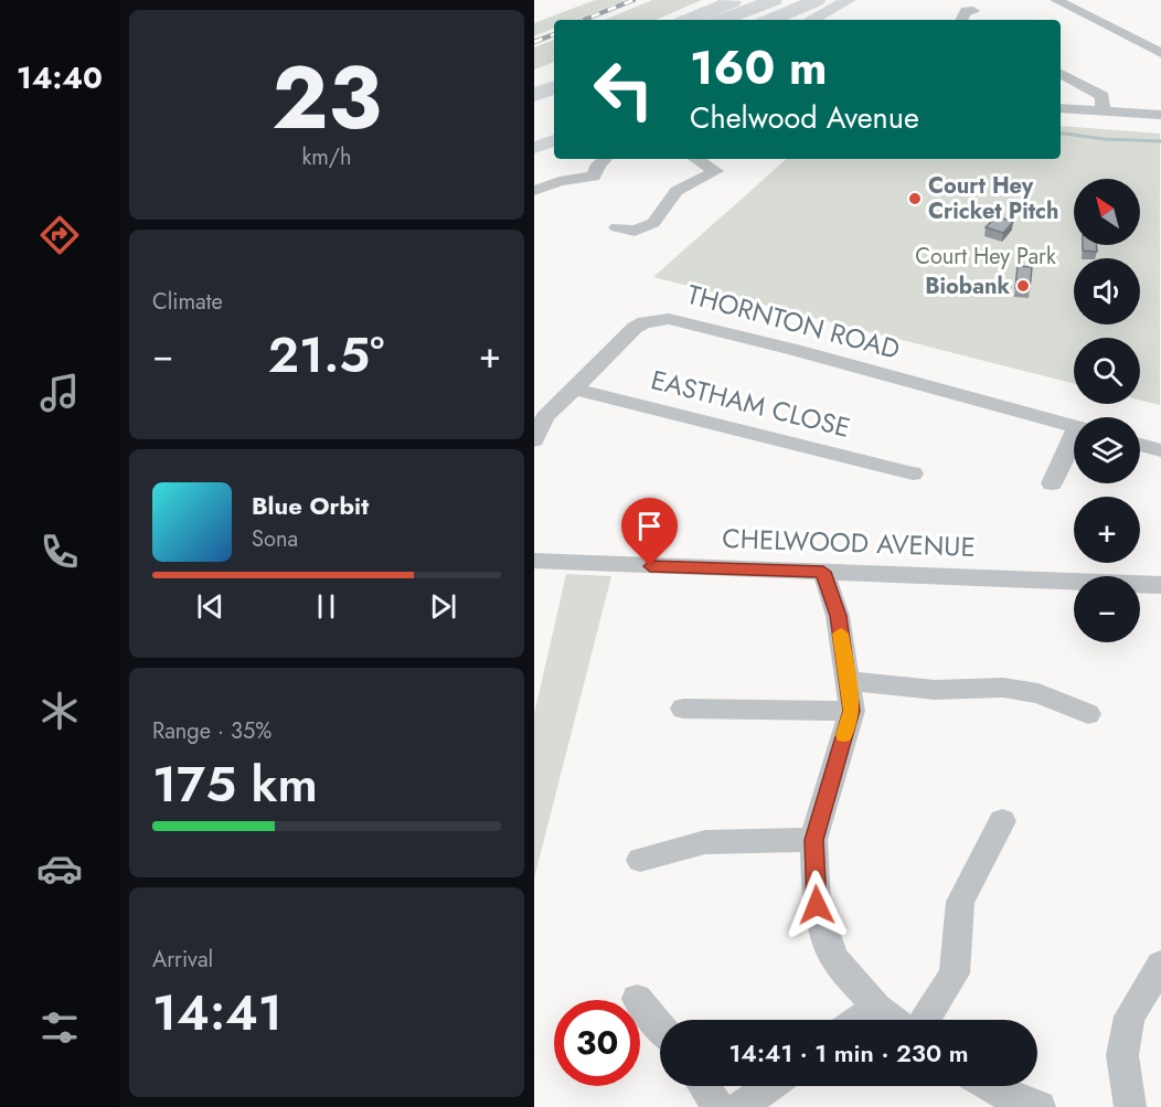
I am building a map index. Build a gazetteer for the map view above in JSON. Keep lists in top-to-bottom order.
{
  "streets": {
    "street": ["THORNTON ROAD", "EASTHAM CLOSE", "CHELWOOD AVENUE"]
  },
  "crossings": [
    ["THORNTON ROAD", "EASTHAM CLOSE"]
  ],
  "parks": ["Court Hey Park"],
  "places": ["Court Hey Cricket Pitch", "Biobank"],
  "north": "top left",
  "page": {
    "tabs": "14:40",
    "tile": [
      ["23", "km/h"],
      "Climate",
      ["Range · 35%", "175 km"],
      ["Arrival", "14:41"]
    ],
    "turn": ["160 m", "Chelwood Avenue"],
    "map_buttons": ["+", "−"],
    "heat": ["−", "21.5°", "+"],
    "song": ["Blue Orbit", "Sona"],
    "limit": "30",
    "trip": "14:41 · 1 min · 230 m"
  }
}
